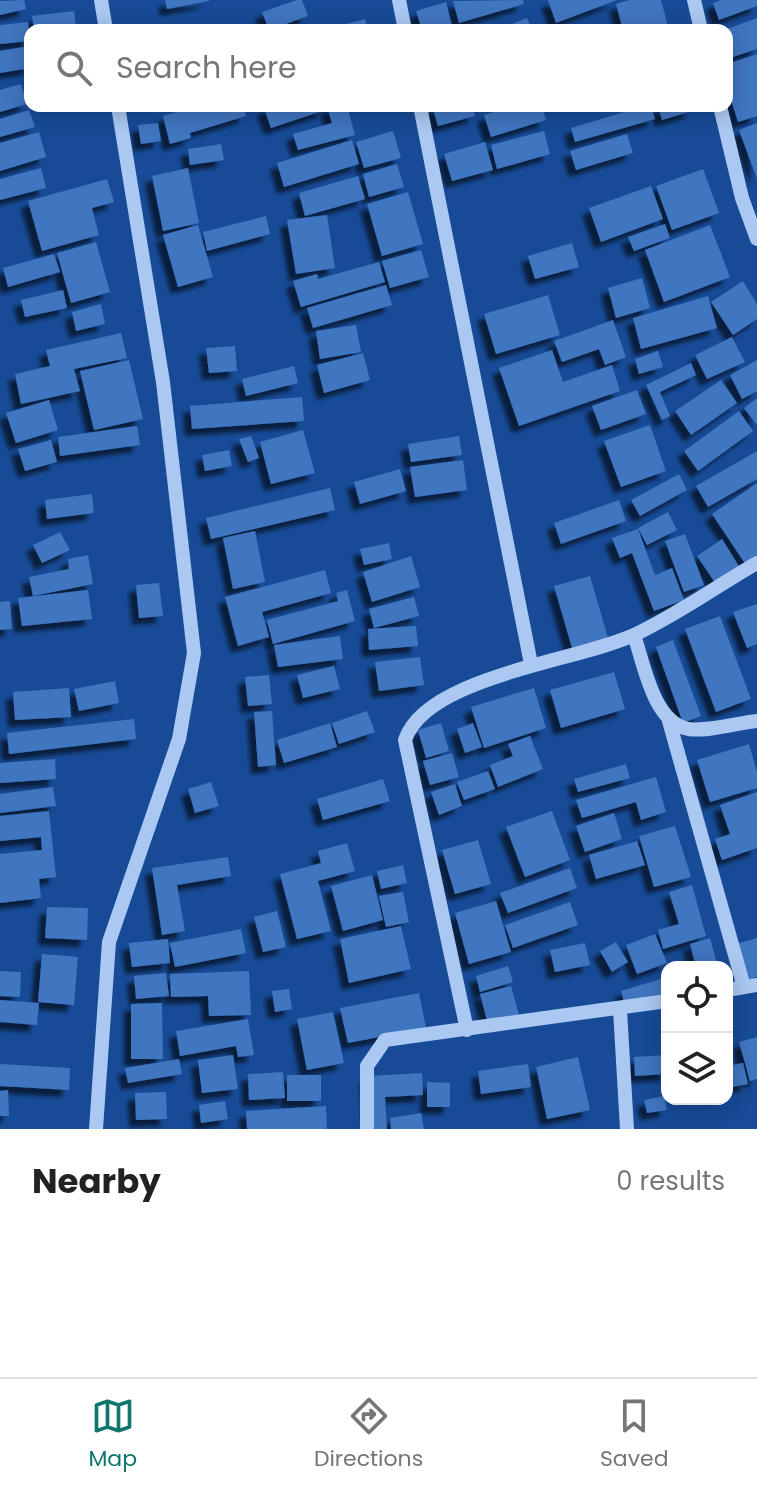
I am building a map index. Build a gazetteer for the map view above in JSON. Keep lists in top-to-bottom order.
{
  "page": {
    "search": "Search here",
    "heading": ["Nearby", "0 results"],
    "nav": ["Map", "Directions", "Saved"]
  }
}
